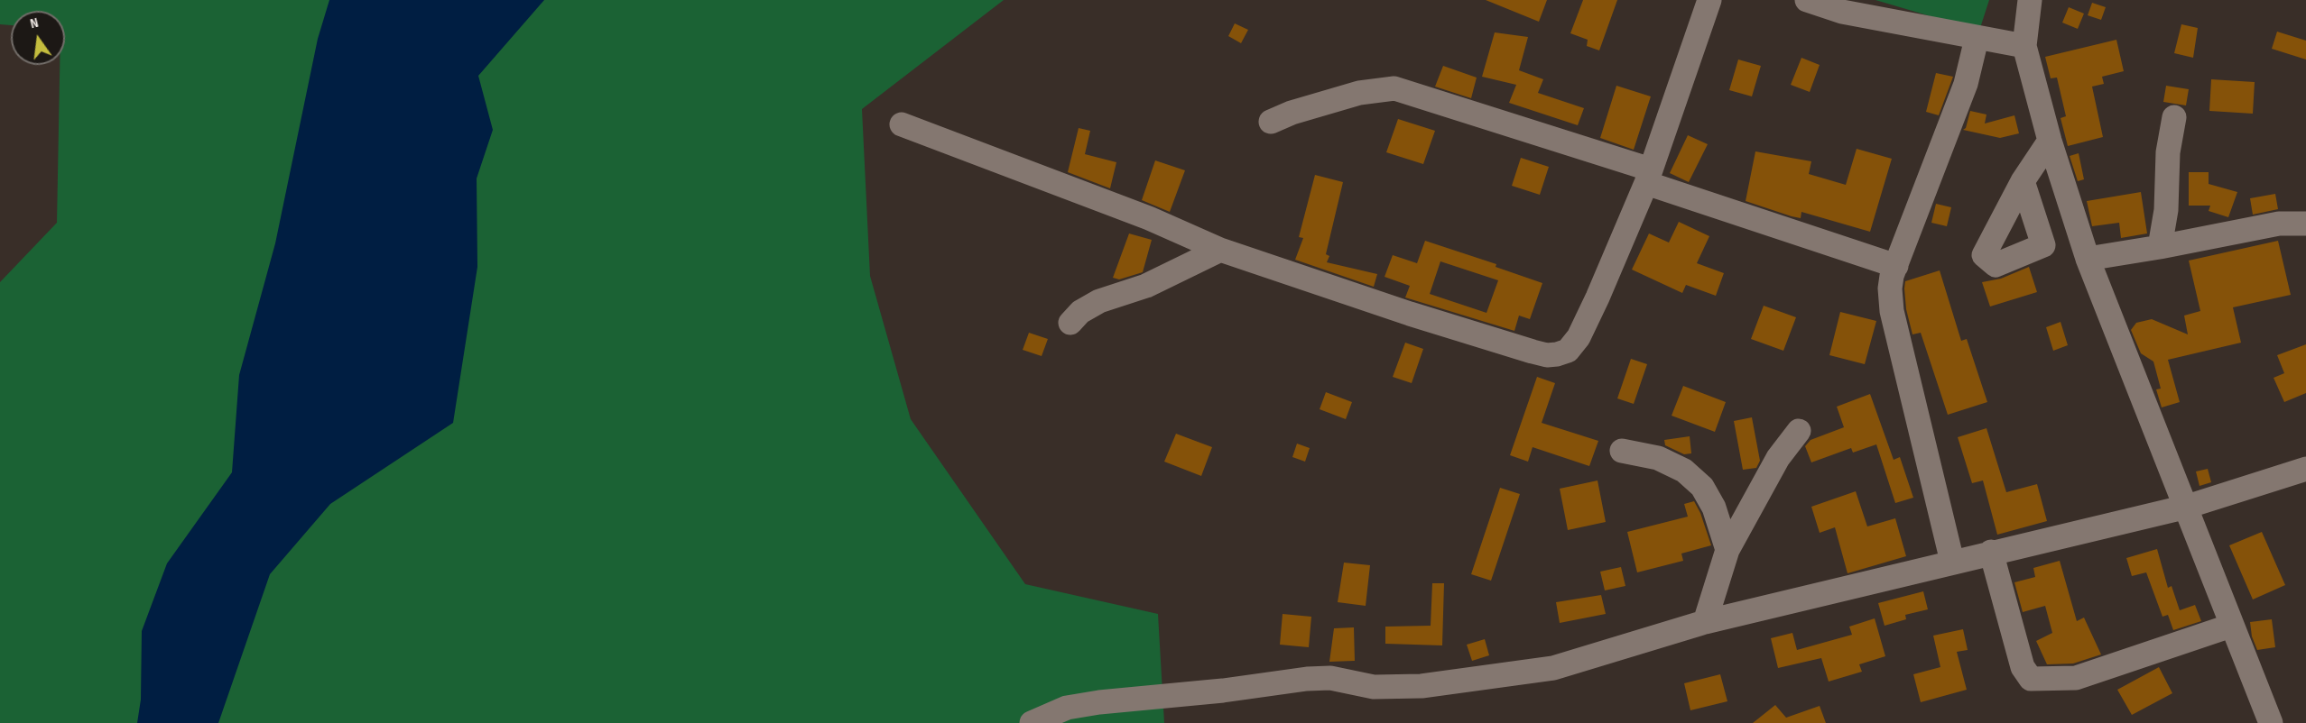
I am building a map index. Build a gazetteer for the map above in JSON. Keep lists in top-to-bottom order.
{
  "north": "top"
}
